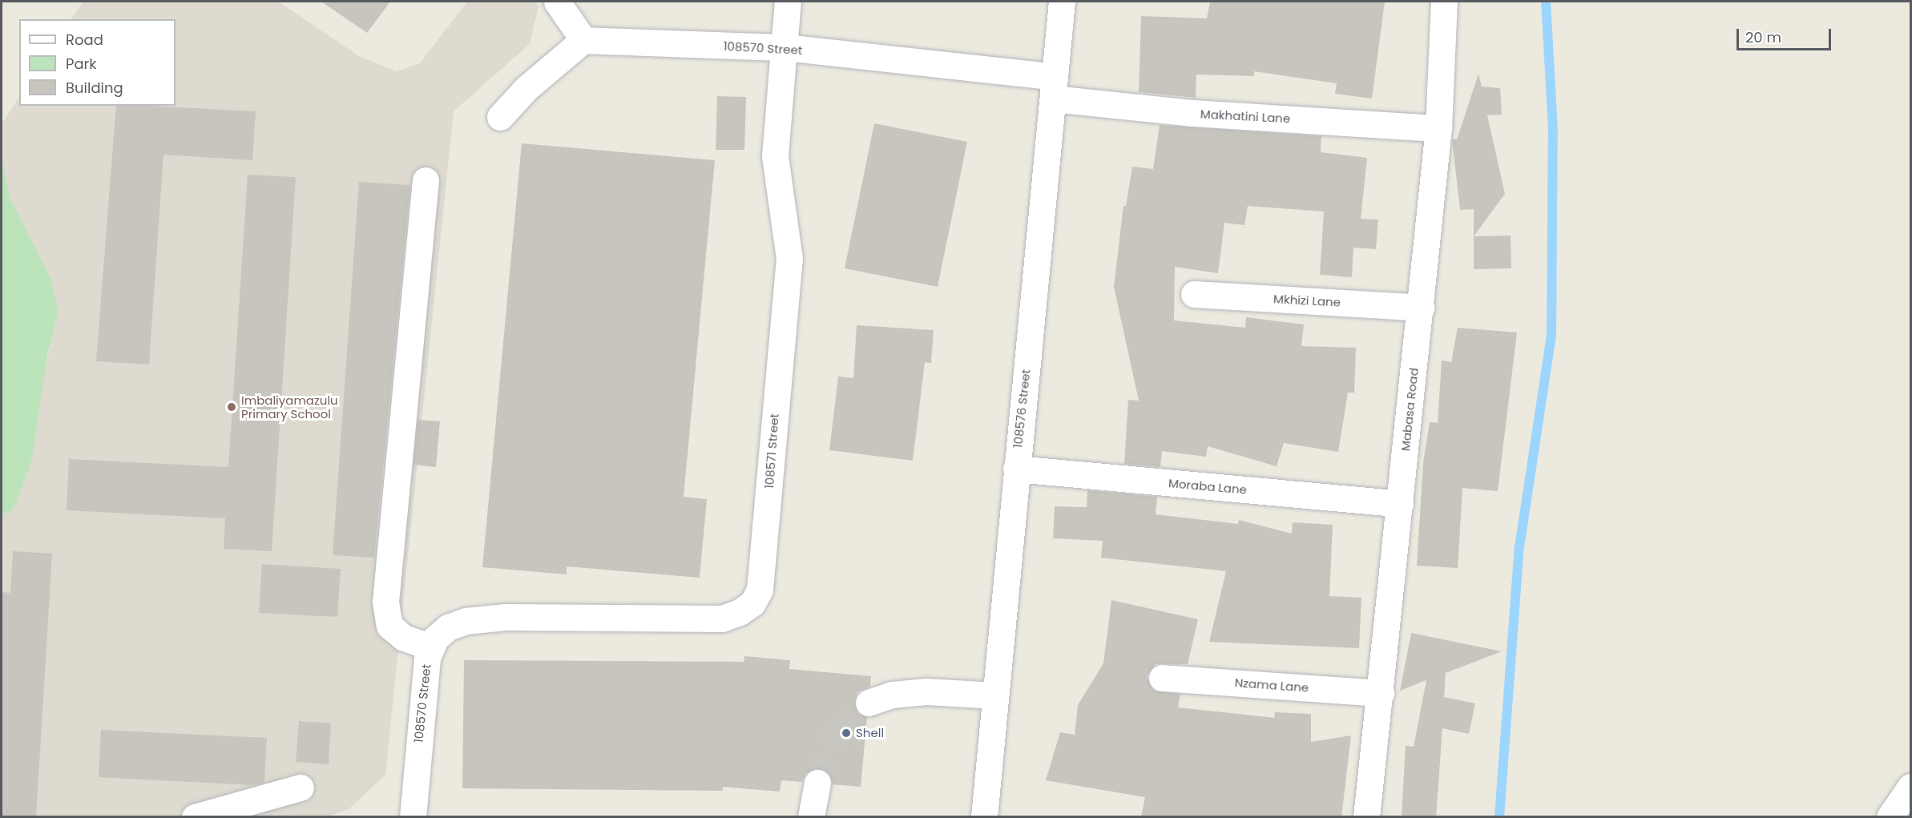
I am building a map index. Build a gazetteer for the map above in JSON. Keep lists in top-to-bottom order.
{
  "streets": {
    "street": [
      "108570 Street",
      "Makhatini Lane",
      "Mkhizi Lane",
      "108576 Street",
      "Mabasa Road",
      "108571 Street",
      "Moraba Lane",
      "Nzama Lane"
    ]
  },
  "crossings": [
    ["108570 Street", "Makhatini Lane"],
    ["108570 Street", "108576 Street"],
    ["108570 Street", "108571 Street"],
    ["Makhatini Lane", "108576 Street"],
    ["Makhatini Lane", "Mabasa Road"],
    ["Mkhizi Lane", "Mabasa Road"],
    ["108576 Street", "Moraba Lane"],
    ["Mabasa Road", "Moraba Lane"],
    ["Mabasa Road", "Nzama Lane"]
  ],
  "places": ["Imbaliyamazulu Primary School", "Shell"],
  "legend": ["Road", "Park", "Building"],
  "scale_bar": "20 m"
}
